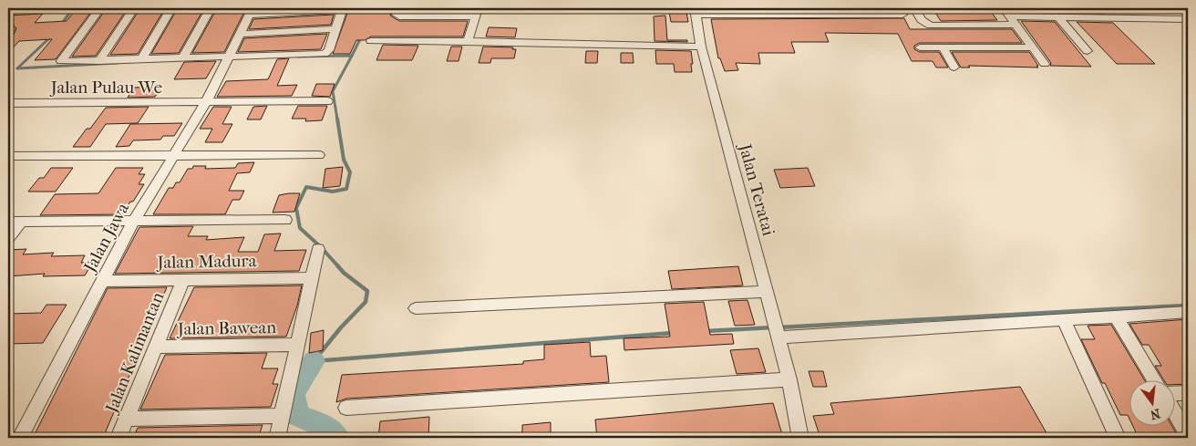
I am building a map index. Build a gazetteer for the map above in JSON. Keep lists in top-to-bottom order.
{
  "streets": {
    "street": [
      "Jalan Pulau We",
      "Jalan Teratai",
      "Jalan Jawa",
      "Jalan Madura",
      "Jalan Bawean",
      "Jalan Kalimantan"
    ]
  },
  "crossings": [
    ["Jalan Pulau We", "Jalan Jawa"],
    ["Jalan Jawa", "Jalan Madura"],
    ["Jalan Madura", "Jalan Kalimantan"],
    ["Jalan Bawean", "Jalan Kalimantan"]
  ],
  "north": "bottom"
}
